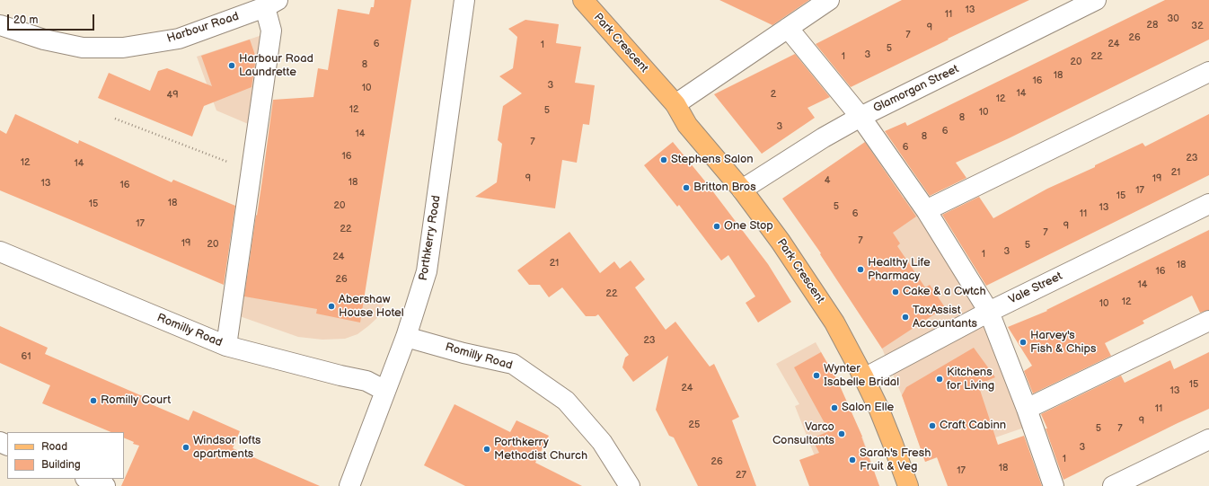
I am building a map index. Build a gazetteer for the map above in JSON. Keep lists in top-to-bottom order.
{
  "streets": {
    "main road": ["Park Crescent"],
    "street": [
      "Harbour Road",
      "Glamorgan Street",
      "Porthkerry Road",
      "Vale Street",
      "Romilly Road"
    ]
  },
  "crossings": [
    ["Park Crescent", "Glamorgan Street"],
    ["Park Crescent", "Vale Street"],
    ["Porthkerry Road", "Romilly Road"]
  ],
  "places": [
    "Harbour Road Laundrette",
    "Stephens Salon",
    "Britton Bros",
    "One Stop",
    "Healthy Life Pharmacy",
    "Cake & a Cwtch",
    "Abershaw House Hotel",
    "TaxAssist Accountants",
    "Harvey's Fish & Chips",
    "Wynter Isabelle Bridal",
    "Kitchens for Living",
    "Romilly Court",
    "Salon Elle",
    "Craft Cabinn",
    "Varco Consultants",
    "Windsor lofts apartments",
    "Porthkerry Methodist Church",
    "Sarah's Fresh Fruit & Veg"
  ],
  "house_numbers": [
    "13",
    "11",
    "30",
    "28",
    "32",
    "9",
    "7",
    "26",
    "6",
    "24",
    "1",
    "5",
    "3",
    "1",
    "22",
    "20",
    "8",
    "18",
    "16",
    "3",
    "10",
    "14",
    "2",
    "49",
    "12",
    "12",
    "5",
    "10",
    "8",
    "3",
    "6",
    "14",
    "8",
    "7",
    "6",
    "16",
    "23",
    "12",
    "14",
    "21",
    "9",
    "19",
    "4",
    "18",
    "13",
    "16",
    "17",
    "15",
    "18",
    "15",
    "20",
    "5",
    "13",
    "6",
    "11",
    "17",
    "9",
    "22",
    "7",
    "7",
    "19",
    "20",
    "5",
    "3",
    "1",
    "24",
    "21",
    "18",
    "16",
    "26",
    "14",
    "22",
    "12",
    "10",
    "23",
    "61",
    "15",
    "24",
    "13",
    "11",
    "9",
    "25",
    "5",
    "7",
    "3",
    "1",
    "26",
    "18",
    "17",
    "27"
  ],
  "legend": ["Road", "Building"],
  "scale_bar": "20 m"
}
